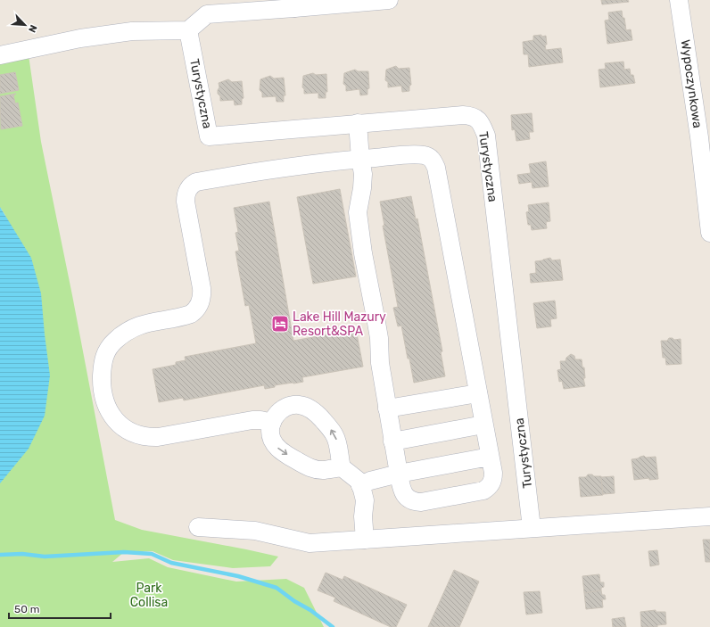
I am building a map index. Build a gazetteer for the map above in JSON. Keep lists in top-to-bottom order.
{
  "streets": {
    "street": ["Wypoczynkowa", "Turystyczna"]
  },
  "parks": ["Park Collisa"],
  "places": {
    "hotel": ["Lake Hill Mazury Resort&SPA"]
  },
  "scale_bar": "50 m",
  "north": "bottom right"
}
